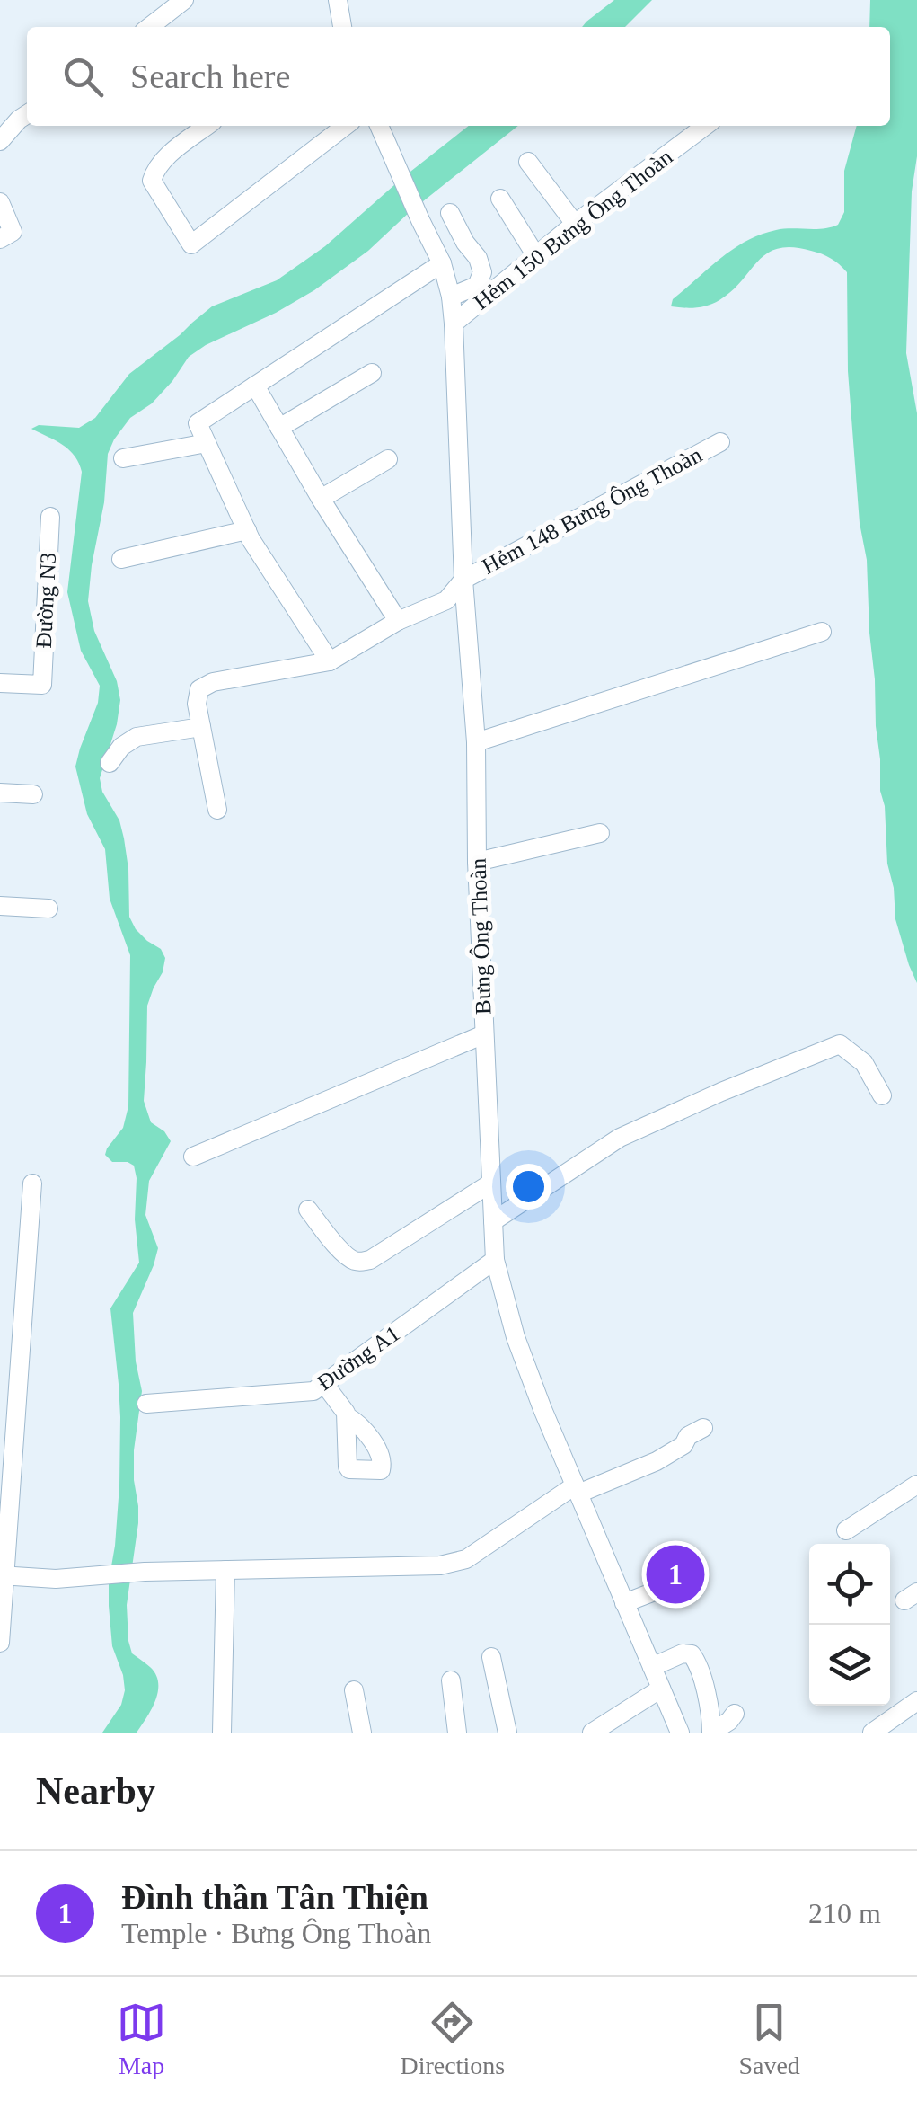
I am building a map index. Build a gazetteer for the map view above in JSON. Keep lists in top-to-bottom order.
{
  "streets": {
    "street": [
      "Hẻm 150 Bưng Ông Thoàn",
      "Hẻm 148 Bưng Ông Thoàn",
      "Đường N3",
      "Bưng Ông Thoàn",
      "Đường A1"
    ]
  },
  "crossings": [
    ["Hẻm 150 Bưng Ông Thoàn", "Bưng Ông Thoàn"],
    ["Hẻm 148 Bưng Ông Thoàn", "Bưng Ông Thoàn"],
    ["Bưng Ông Thoàn", "Đường A1"]
  ],
  "page": {
    "search": "Search here",
    "pins": "1",
    "heading": "Nearby",
    "list": [
      {
        "mark": "1",
        "name": "Đình thần Tân Thiện",
        "note": "Temple · Bưng Ông Thoàn",
        "value": "210 m"
      }
    ],
    "nav": ["Map", "Directions", "Saved"]
  }
}
